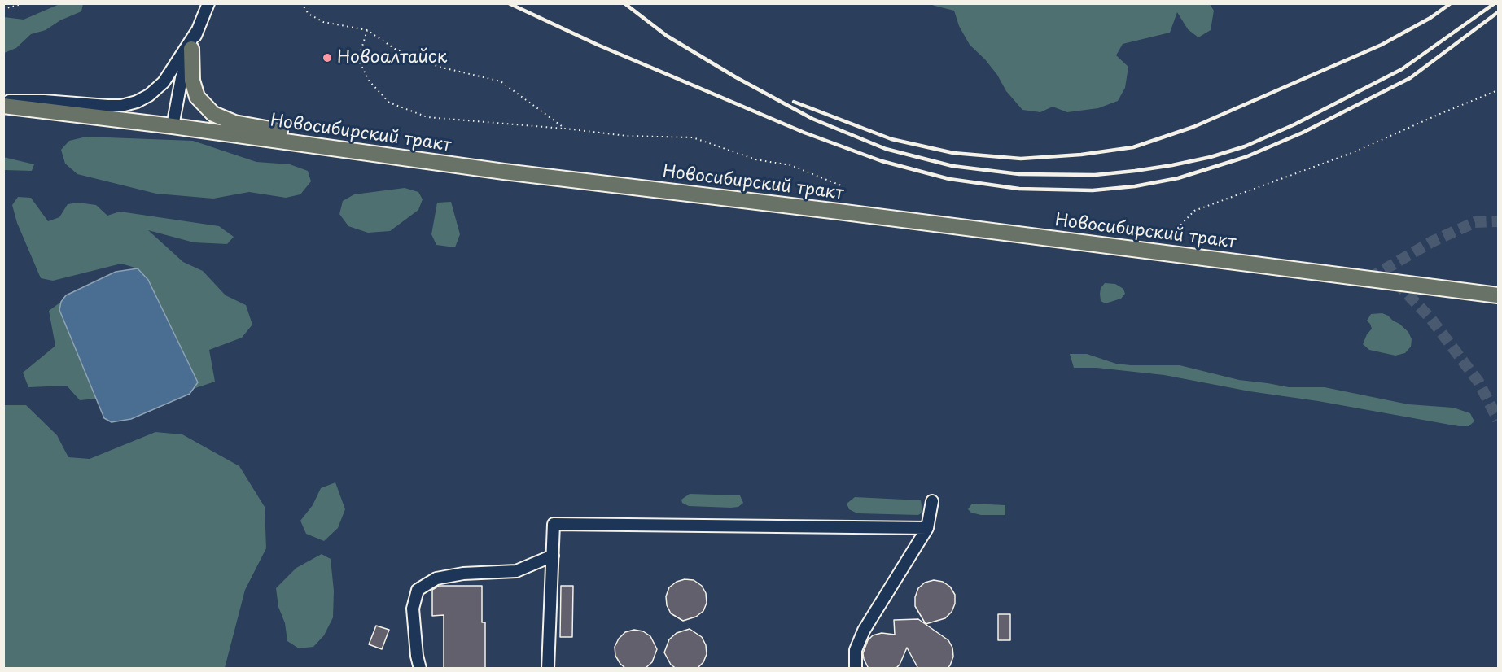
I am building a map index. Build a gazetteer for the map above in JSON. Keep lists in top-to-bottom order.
{
  "streets": {
    "main road": ["Новосибирский тракт"]
  },
  "places": ["Новоалтайск"]
}
